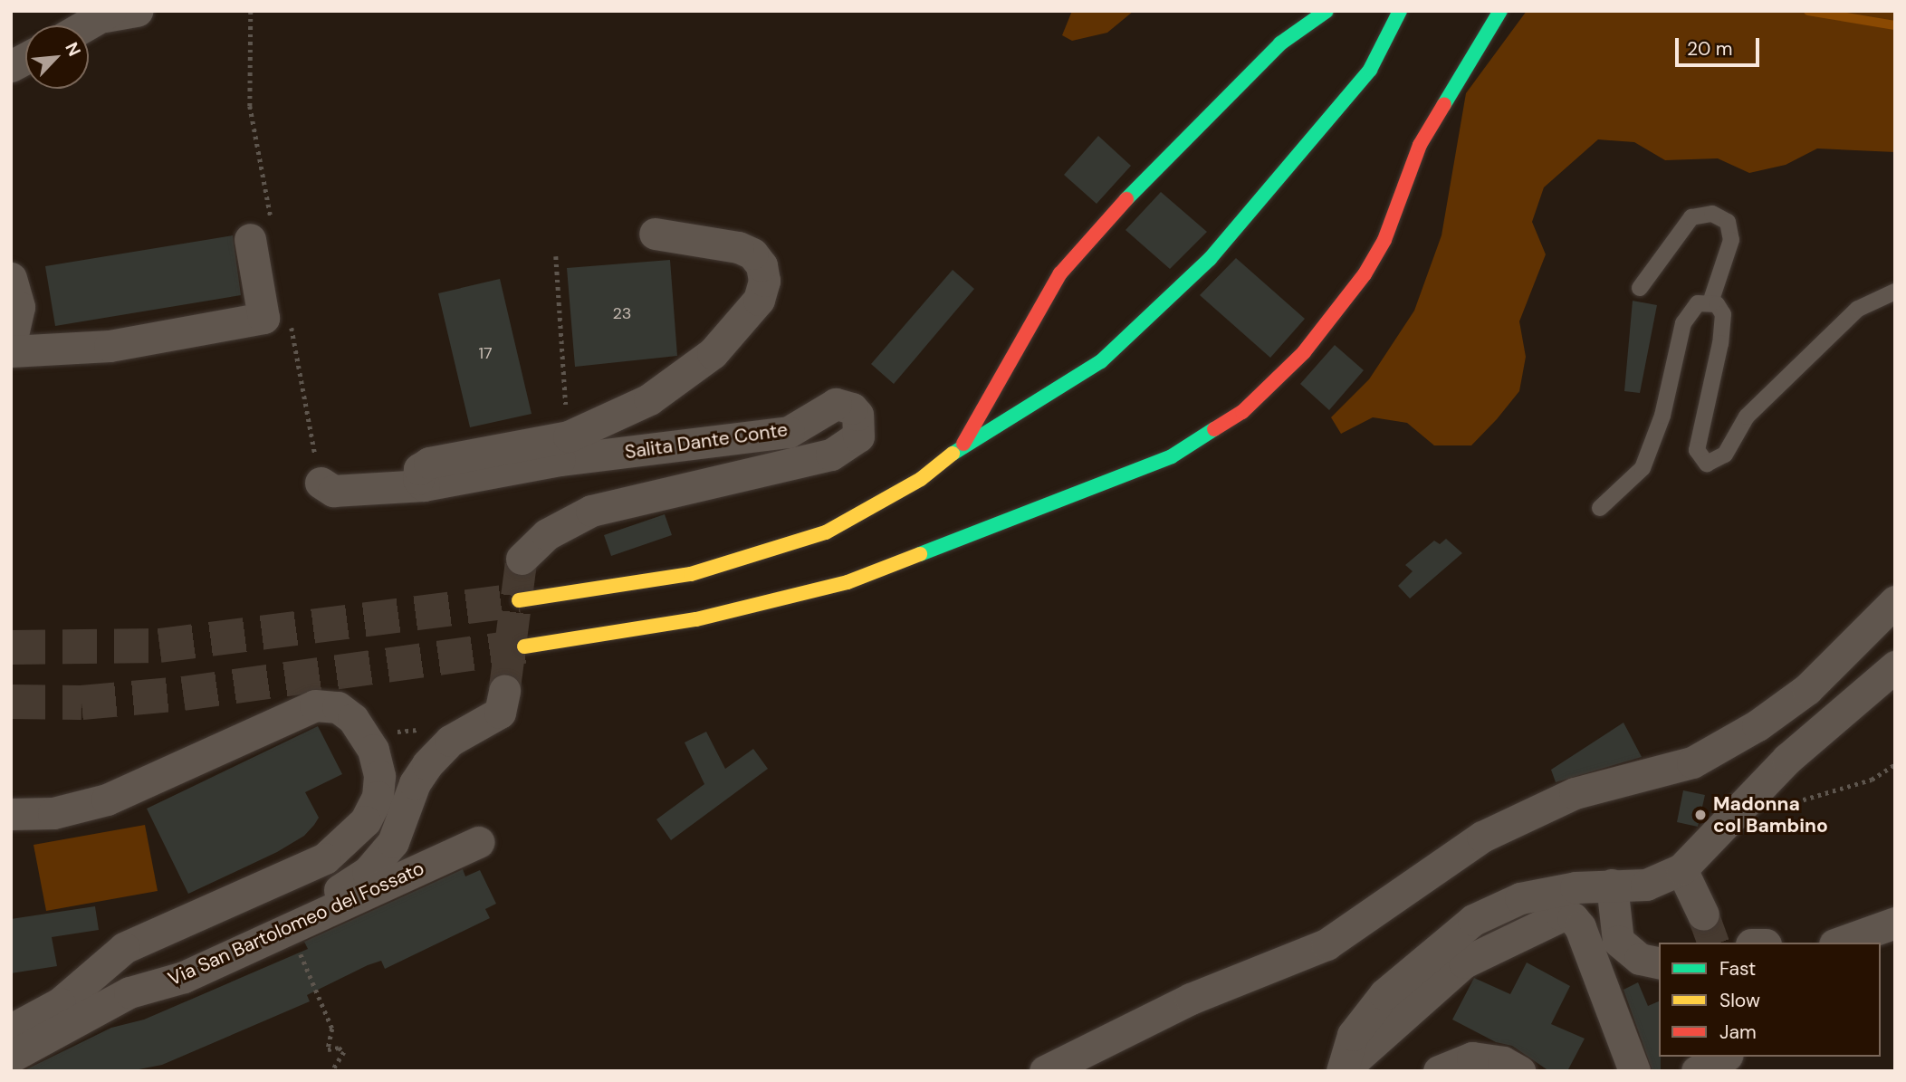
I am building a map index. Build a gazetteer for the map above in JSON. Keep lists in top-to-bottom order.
{
  "streets": {
    "street": ["Salita Dante Conte", "Via San Bartolomeo del Fossato"]
  },
  "places": ["Madonna col Bambino"],
  "house_numbers": ["23", "17"],
  "legend": ["Fast", "Slow", "Jam"],
  "scale_bar": "20 m",
  "north": "top right"
}
